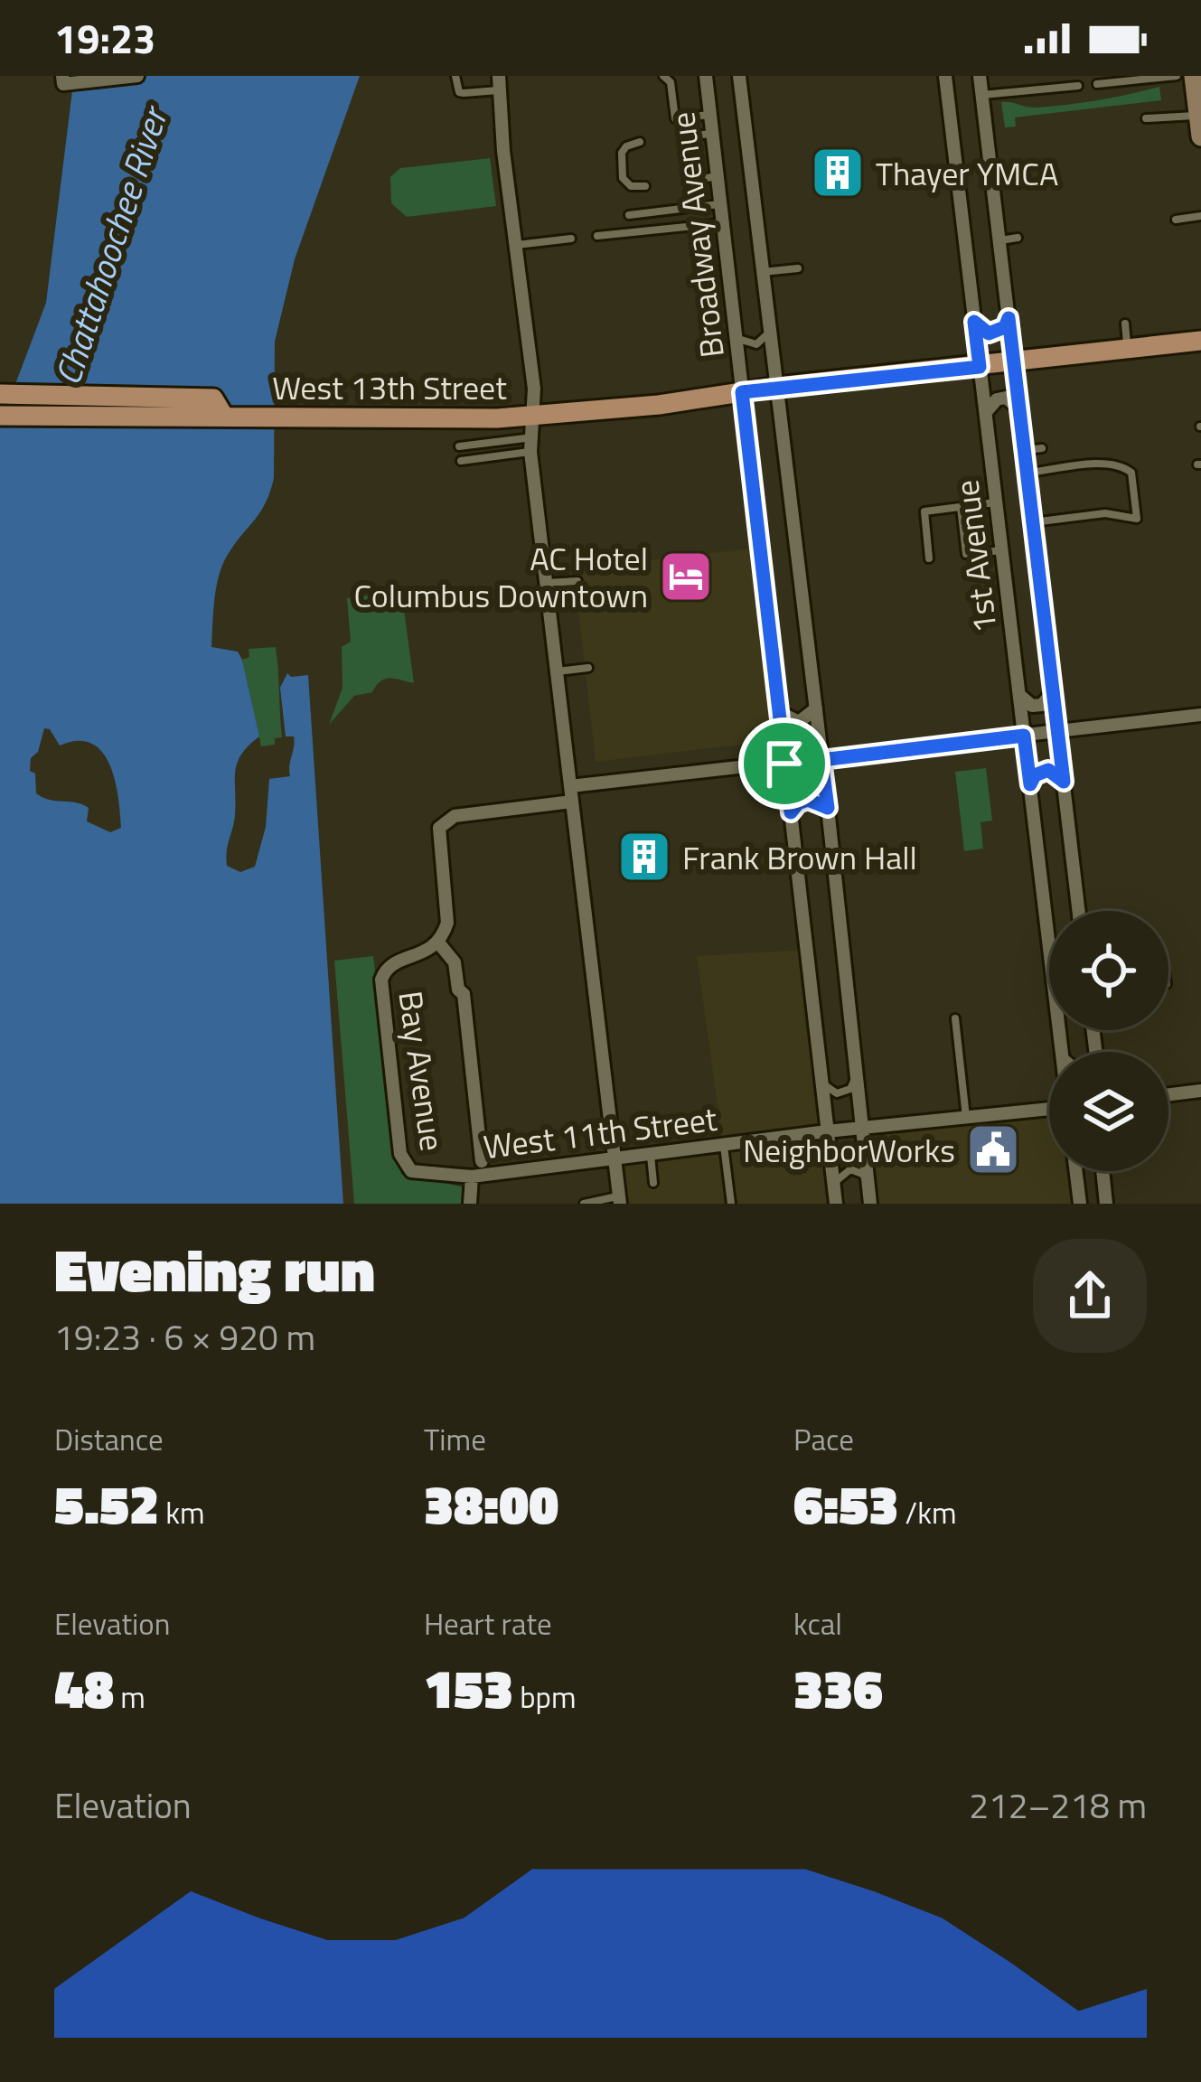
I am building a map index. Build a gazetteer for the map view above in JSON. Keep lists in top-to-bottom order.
{
  "streets": {
    "main road": ["West 13th Street"],
    "street": [
      "Broadway Avenue",
      "1st Avenue",
      "Bay Avenue",
      "West 11th Street"
    ]
  },
  "crossings": [
    ["Broadway Avenue", "West 13th Street"],
    ["Broadway Avenue", "West 11th Street"],
    ["West 13th Street", "1st Avenue"],
    ["Bay Avenue", "West 11th Street"]
  ],
  "water": ["Chattahoochee River"],
  "places": {
    "building": ["Thayer YMCA", "Frank Brown Hall"],
    "hotel": ["AC Hotel Columbus Downtown"],
    "public building": ["NeighborWorks"]
  },
  "page": {
    "status": "19:23",
    "heading": ["Evening run", "19:23 · 6 × 920 m"],
    "stats": [
      ["Distance", "5.52 km"],
      ["Time", "38:00"],
      ["Pace", "6:53 /km"],
      ["Elevation", "48 m"],
      ["Heart rate", "153 bpm"],
      ["kcal", "336"]
    ],
    "chart": ["Elevation", "212–218 m"]
  }
}
